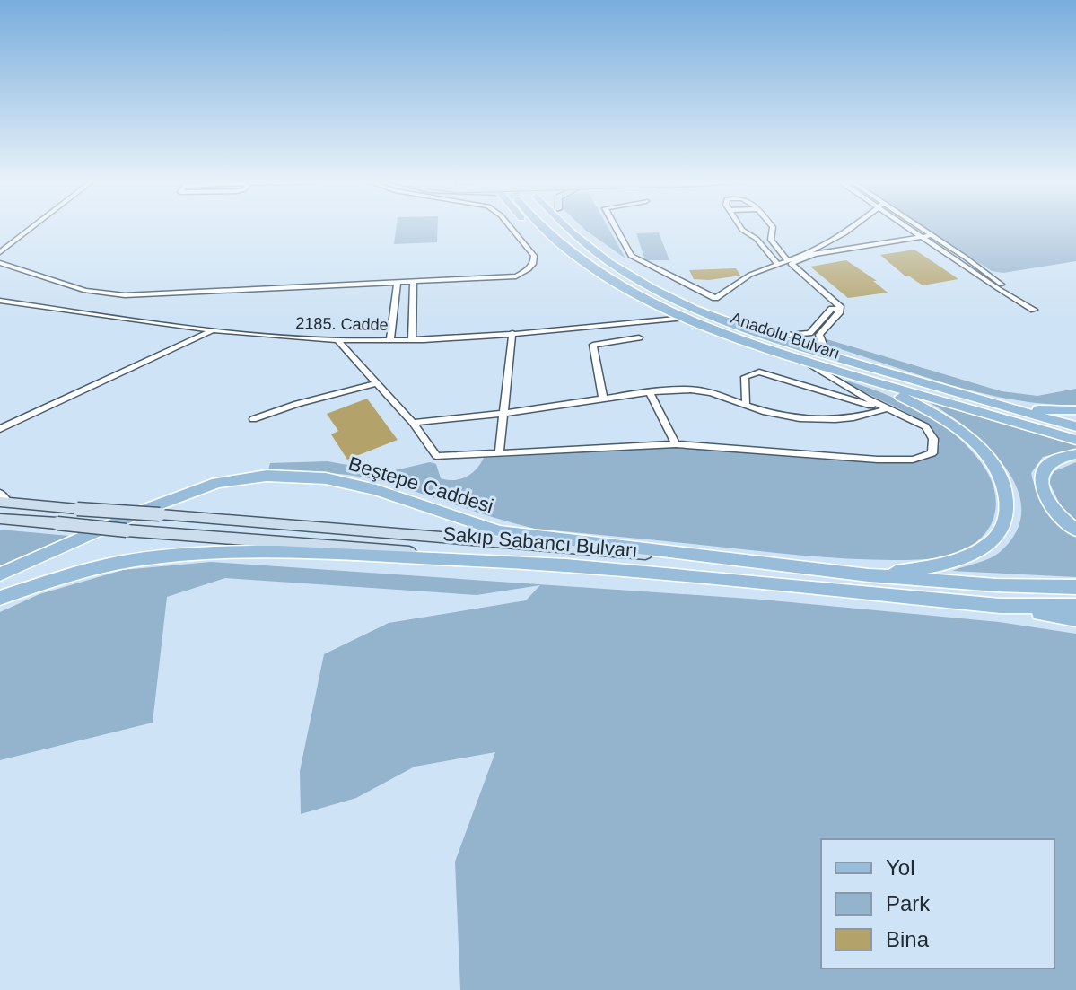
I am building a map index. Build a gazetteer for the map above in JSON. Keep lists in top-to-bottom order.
{
  "streets": {
    "main road": ["Anadolu Bulvarı", "Beştepe Caddesi", "Sakıp Sabancı Bulvarı"],
    "street": ["2185. Cadde"]
  },
  "crossings": [
    ["2185. Cadde", "Anadolu Bulvarı"],
    ["Beştepe Caddesi", "Sakıp Sabancı Bulvarı"]
  ],
  "legend": ["Yol", "Park", "Bina"]
}
